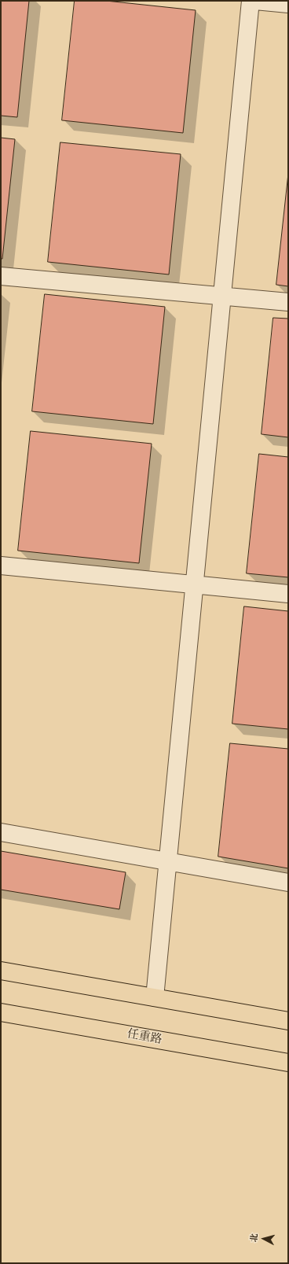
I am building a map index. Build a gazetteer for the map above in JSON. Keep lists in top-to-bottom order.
{
  "streets": {
    "main road": ["任重路"]
  },
  "north": "left"
}
